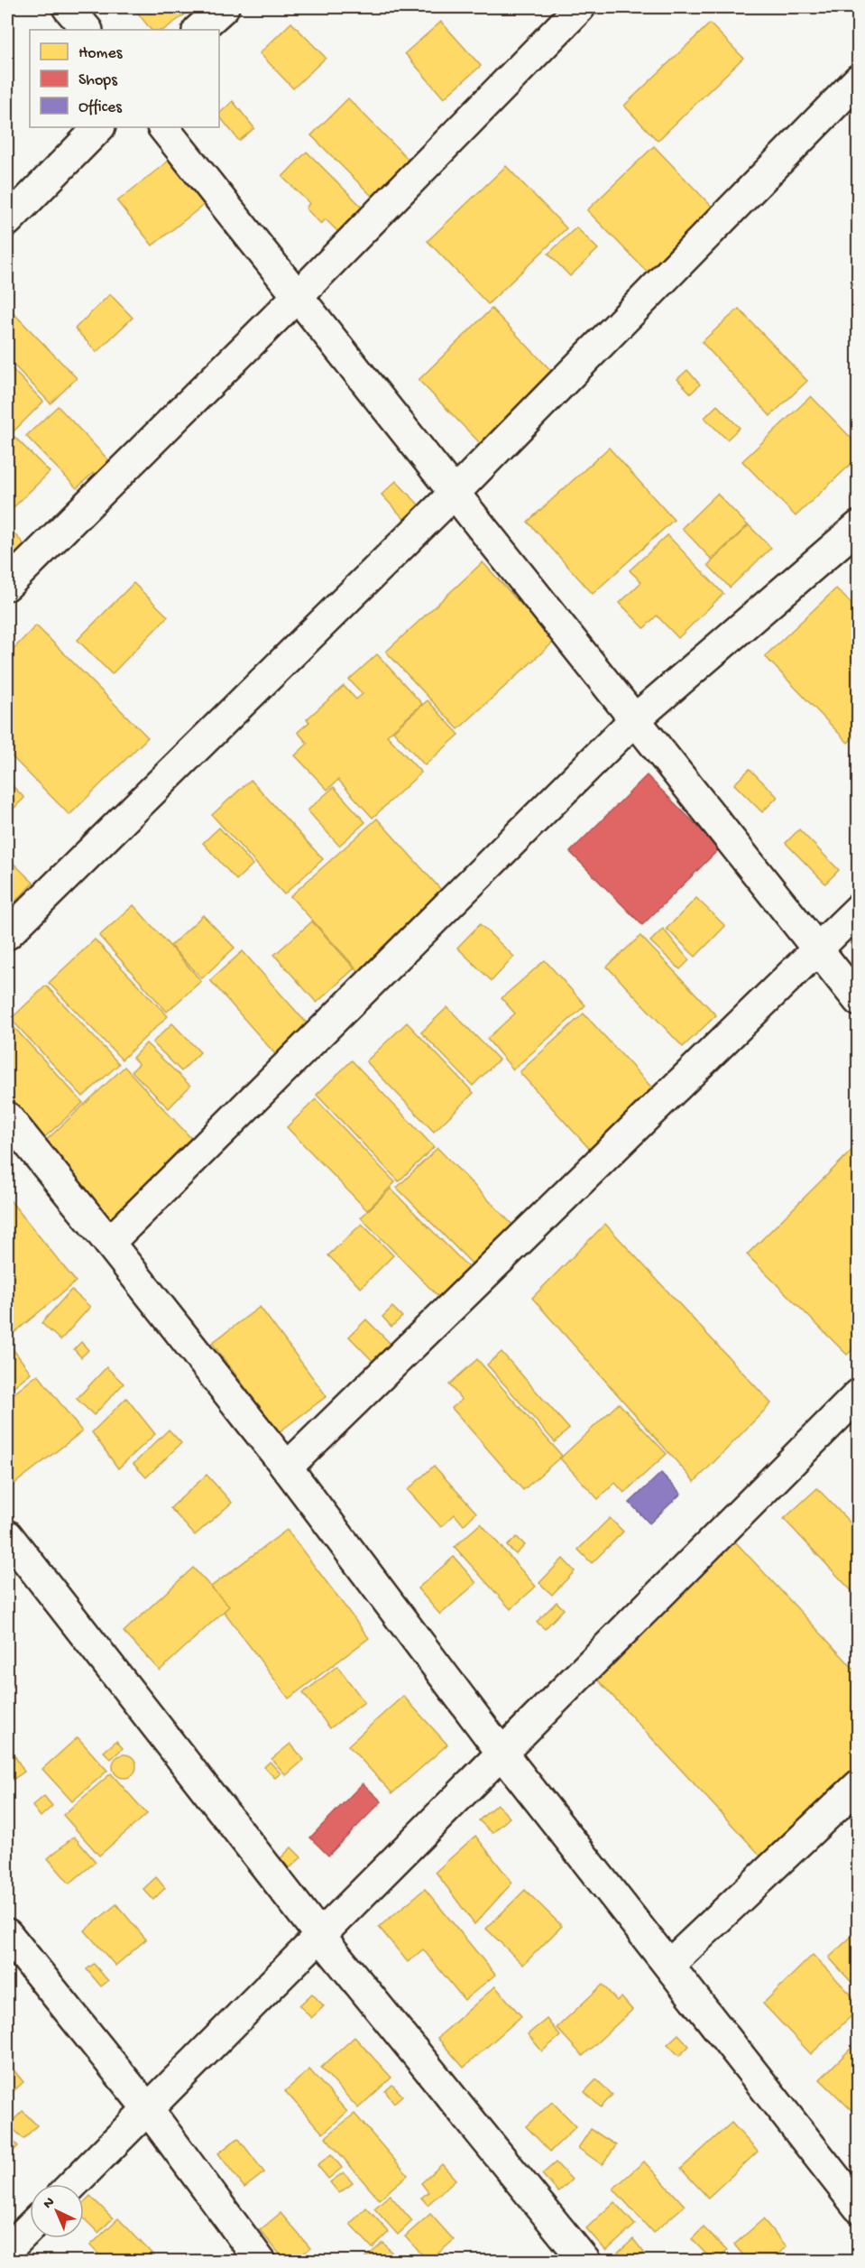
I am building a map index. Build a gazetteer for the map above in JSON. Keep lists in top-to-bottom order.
{
  "legend": ["Homes", "Shops", "Offices"],
  "north": "top left"
}
